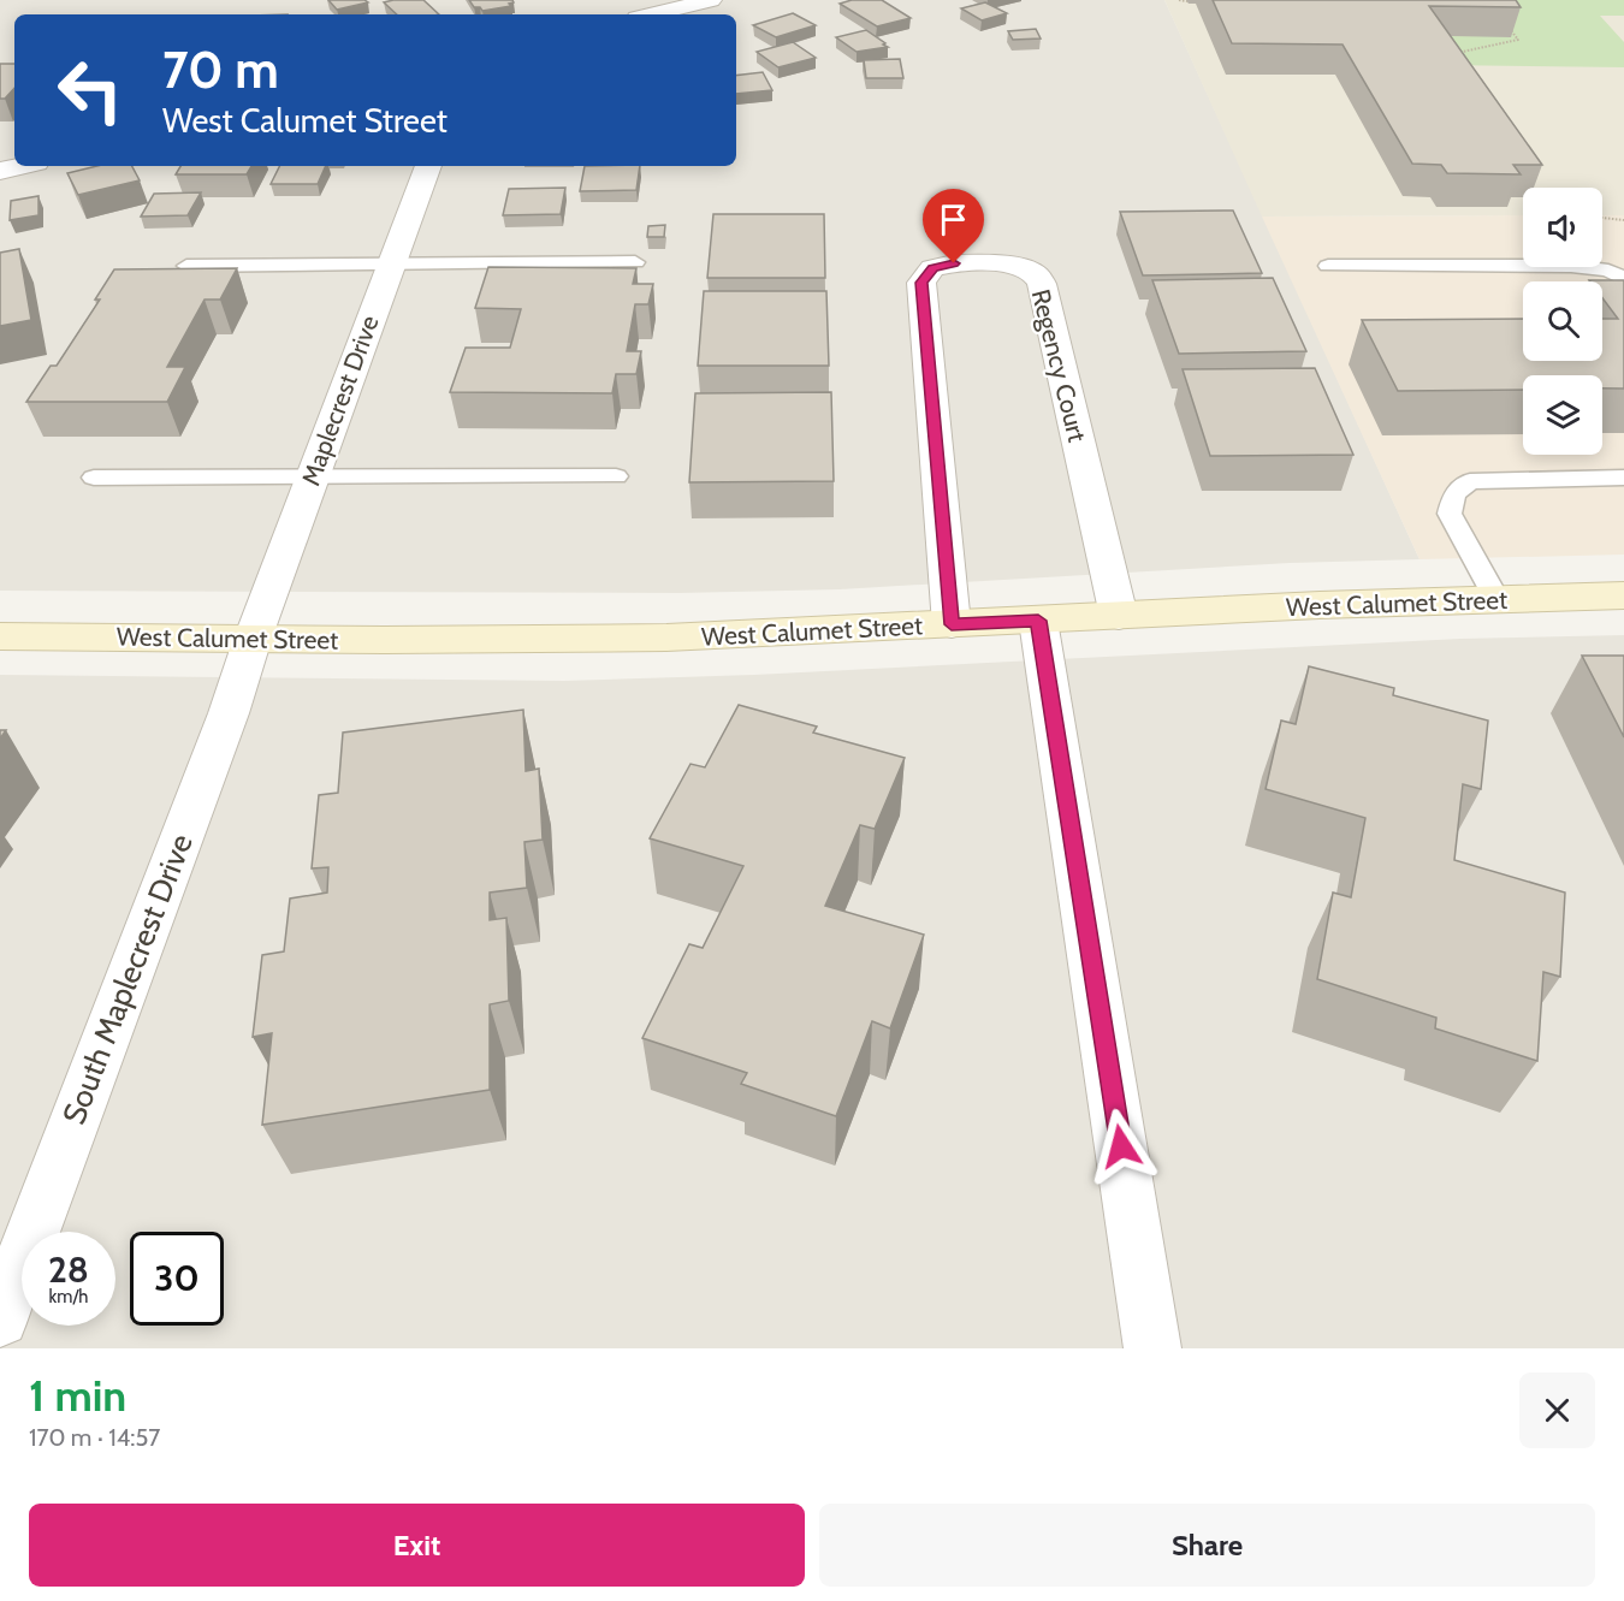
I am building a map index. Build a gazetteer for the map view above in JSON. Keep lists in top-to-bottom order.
{
  "streets": {
    "main road": ["West Calumet Street"],
    "street": ["Regency Court", "Maplecrest Drive", "South Maplecrest Drive"]
  },
  "crossings": [
    ["Regency Court", "West Calumet Street"],
    ["Maplecrest Drive", "West Calumet Street"],
    ["Maplecrest Drive", "South Maplecrest Drive"],
    ["West Calumet Street", "South Maplecrest Drive"]
  ],
  "page": {
    "turn": ["70 m", "West Calumet Street"],
    "speed": "28 km/h",
    "limit": "30",
    "heading": ["1 min", "170 m · 14:57"],
    "buttons": ["Exit", "Share"]
  }
}
